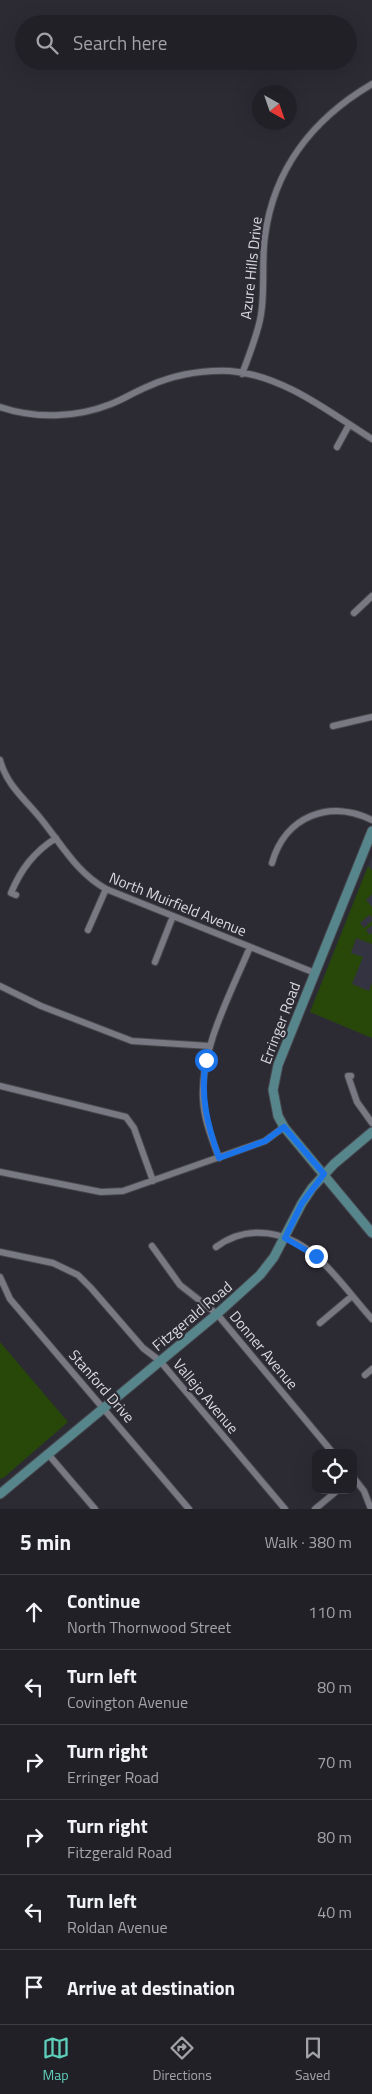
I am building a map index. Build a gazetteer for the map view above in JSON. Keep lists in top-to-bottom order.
{
  "streets": {
    "main road": ["Erringer Road", "Fitzgerald Road"],
    "street": [
      "Azure Hills Drive",
      "North Muirfield Avenue",
      "Donner Avenue",
      "Stanford Drive",
      "Vallejo Avenue"
    ]
  },
  "crossings": [
    ["North Muirfield Avenue", "Erringer Road"],
    ["Erringer Road", "Fitzgerald Road"],
    ["Fitzgerald Road", "Donner Avenue"],
    ["Fitzgerald Road", "Stanford Drive"],
    ["Fitzgerald Road", "Vallejo Avenue"]
  ],
  "north": "bottom right",
  "page": {
    "search": "Search here",
    "heading": ["5 min", "Walk · 380 m"],
    "list": [
      ["Continue", "North Thornwood Street", "110 m"],
      ["Turn left", "Covington Avenue", "80 m"],
      ["Turn right", "Erringer Road", "70 m"],
      ["Turn right", "Fitzgerald Road", "80 m"],
      ["Turn left", "Roldan Avenue", "40 m"],
      "Arrive at destination"
    ],
    "nav": ["Map", "Directions", "Saved"]
  }
}
